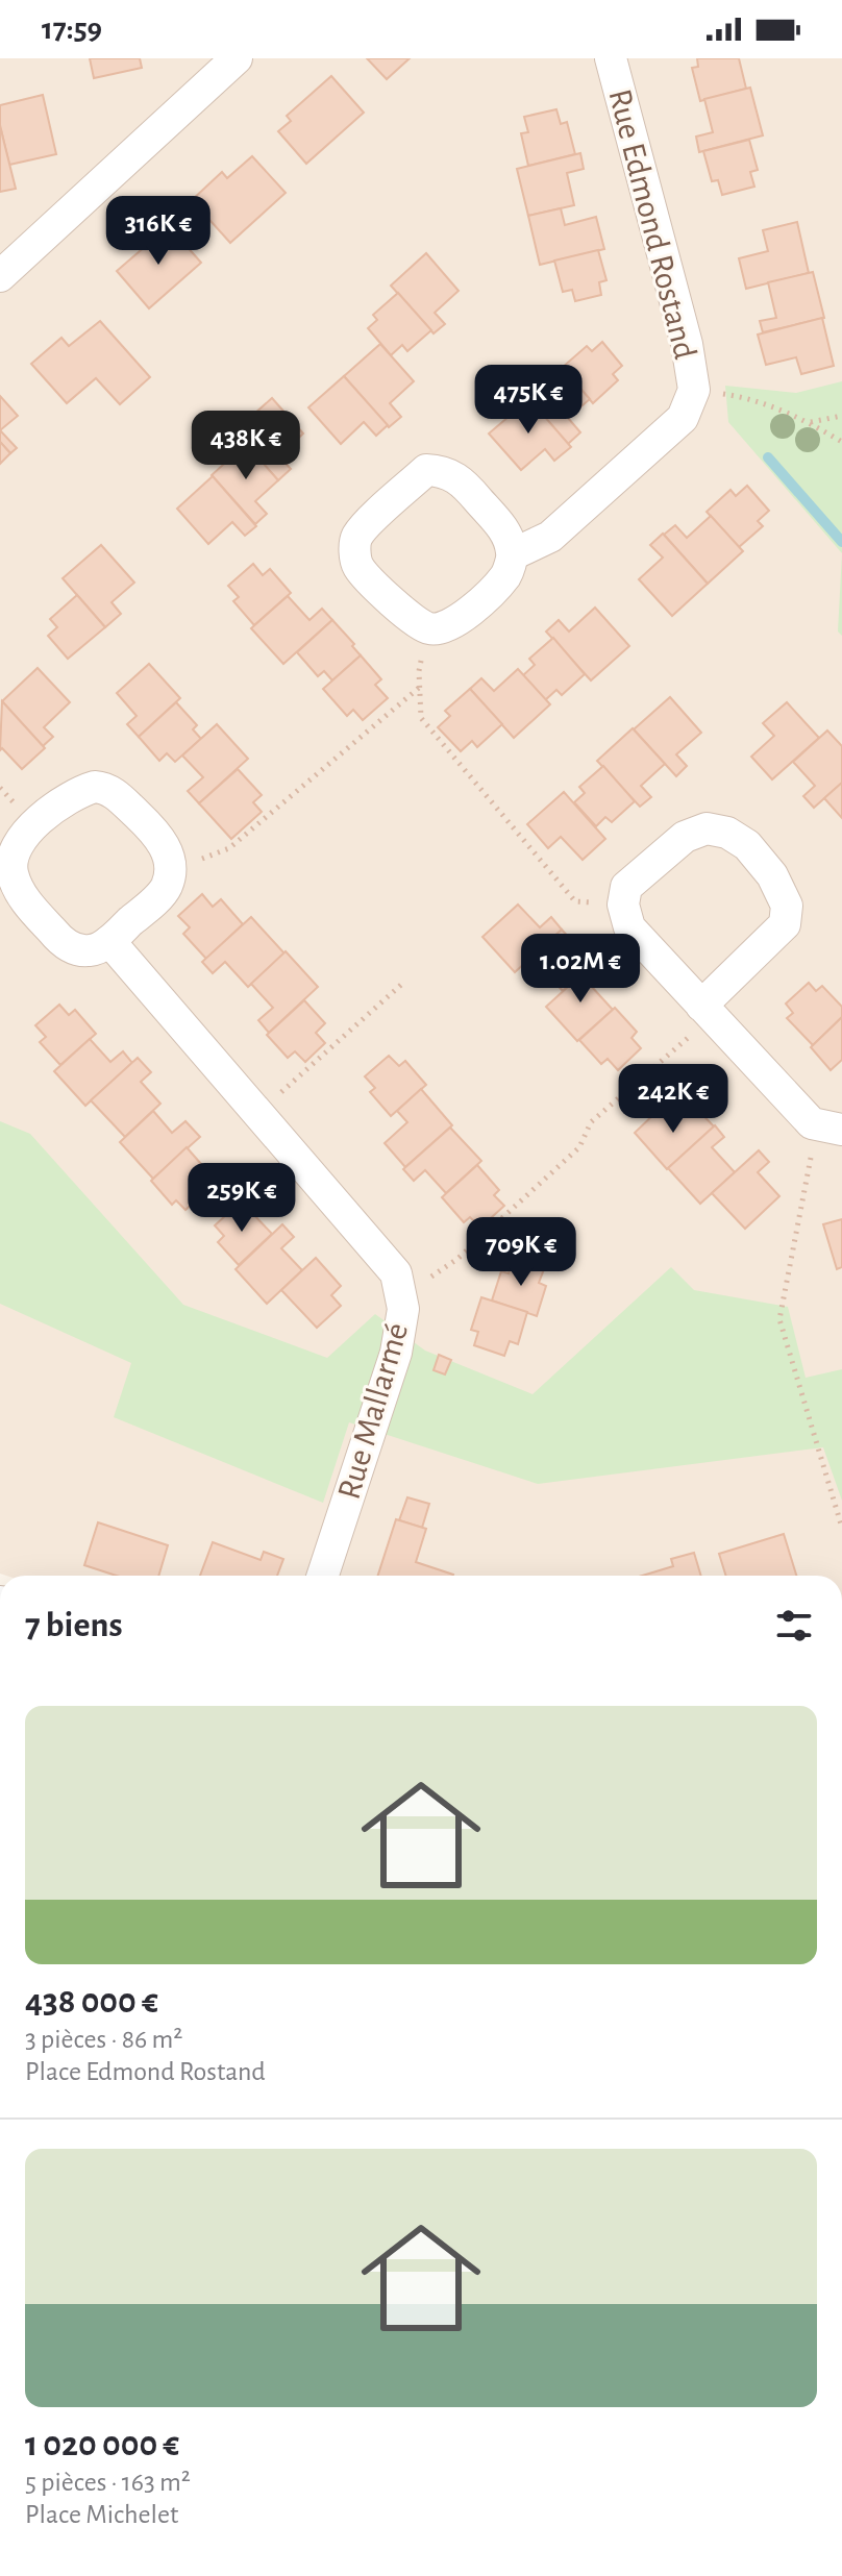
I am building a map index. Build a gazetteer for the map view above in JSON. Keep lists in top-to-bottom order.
{
  "streets": {
    "street": ["Rue Edmond Rostand", "Rue Mallarmé"]
  },
  "page": {
    "status": "17:59",
    "price": [
      "316K €",
      "475K €",
      "438K €",
      "1.02M €",
      "242K €",
      "259K €",
      "709K €"
    ],
    "heading": "7 biens",
    "list": [
      {
        "name": "438 000 €",
        "note": "3 pièces · 86 m² · Place Edmond Rostand"
      },
      {
        "name": "1 020 000 €",
        "note": "5 pièces · 163 m² · Place Michelet"
      }
    ]
  }
}
